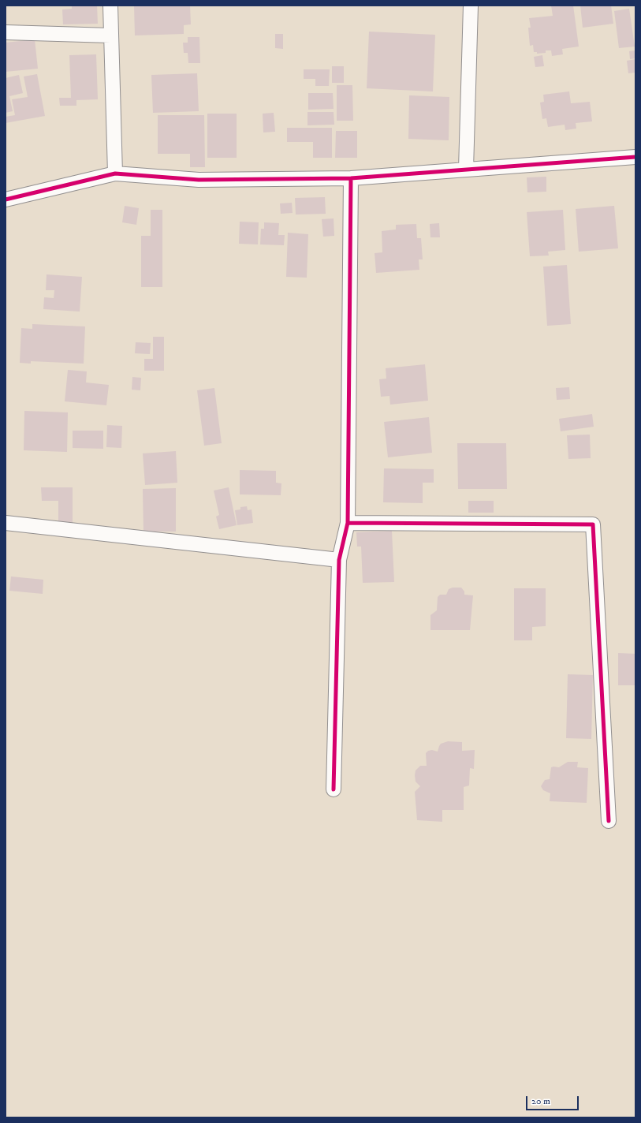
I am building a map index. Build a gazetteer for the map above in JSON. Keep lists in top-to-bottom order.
{
  "scale_bar": "20 m"
}
